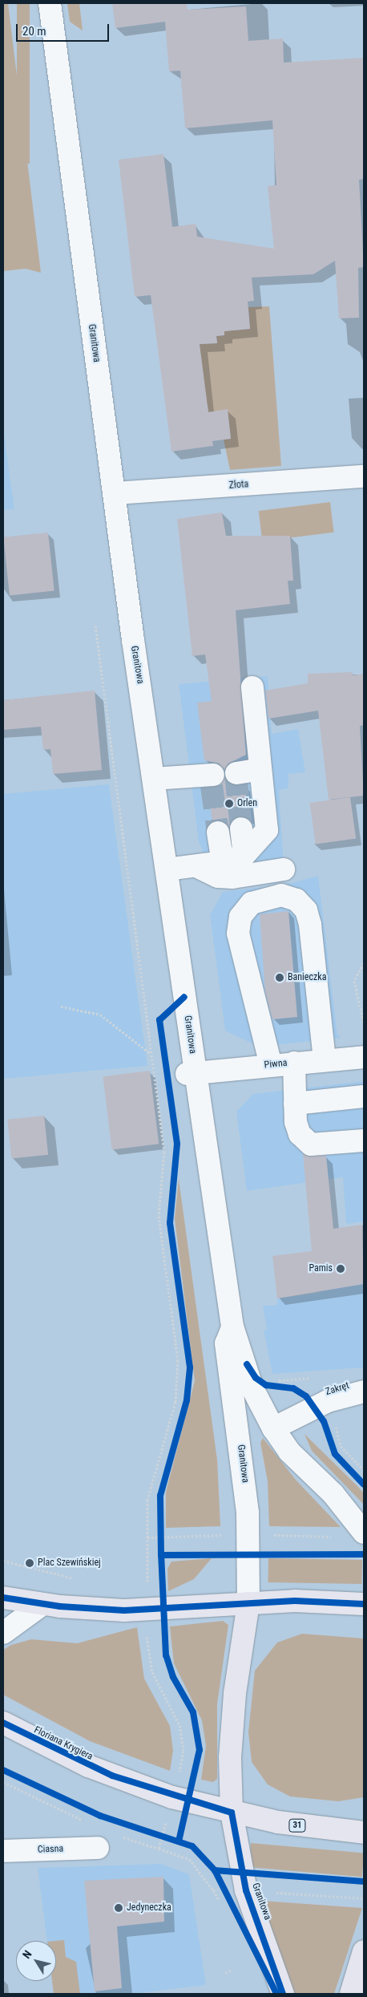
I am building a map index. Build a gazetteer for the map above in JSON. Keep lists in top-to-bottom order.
{
  "streets": {
    "main road": ["Granitowa", "Floriana Krygiera", "31"],
    "street": [
      "Złota",
      "Piwna",
      "Zakręt",
      "Ciasna"
    ]
  },
  "crossings": [
    ["Granitowa", "Złota"],
    ["Granitowa", "Piwna"],
    ["Granitowa", "Zakręt"],
    ["Granitowa", "Floriana Krygiera"],
    ["Granitowa", "31"],
    ["Floriana Krygiera", "31"]
  ],
  "places": [
    "Orlen",
    "Banieczka",
    "Pamis",
    "Plac Szewińskiej",
    "Jedyneczka"
  ],
  "scale_bar": "20 m",
  "north": "top left"
}
